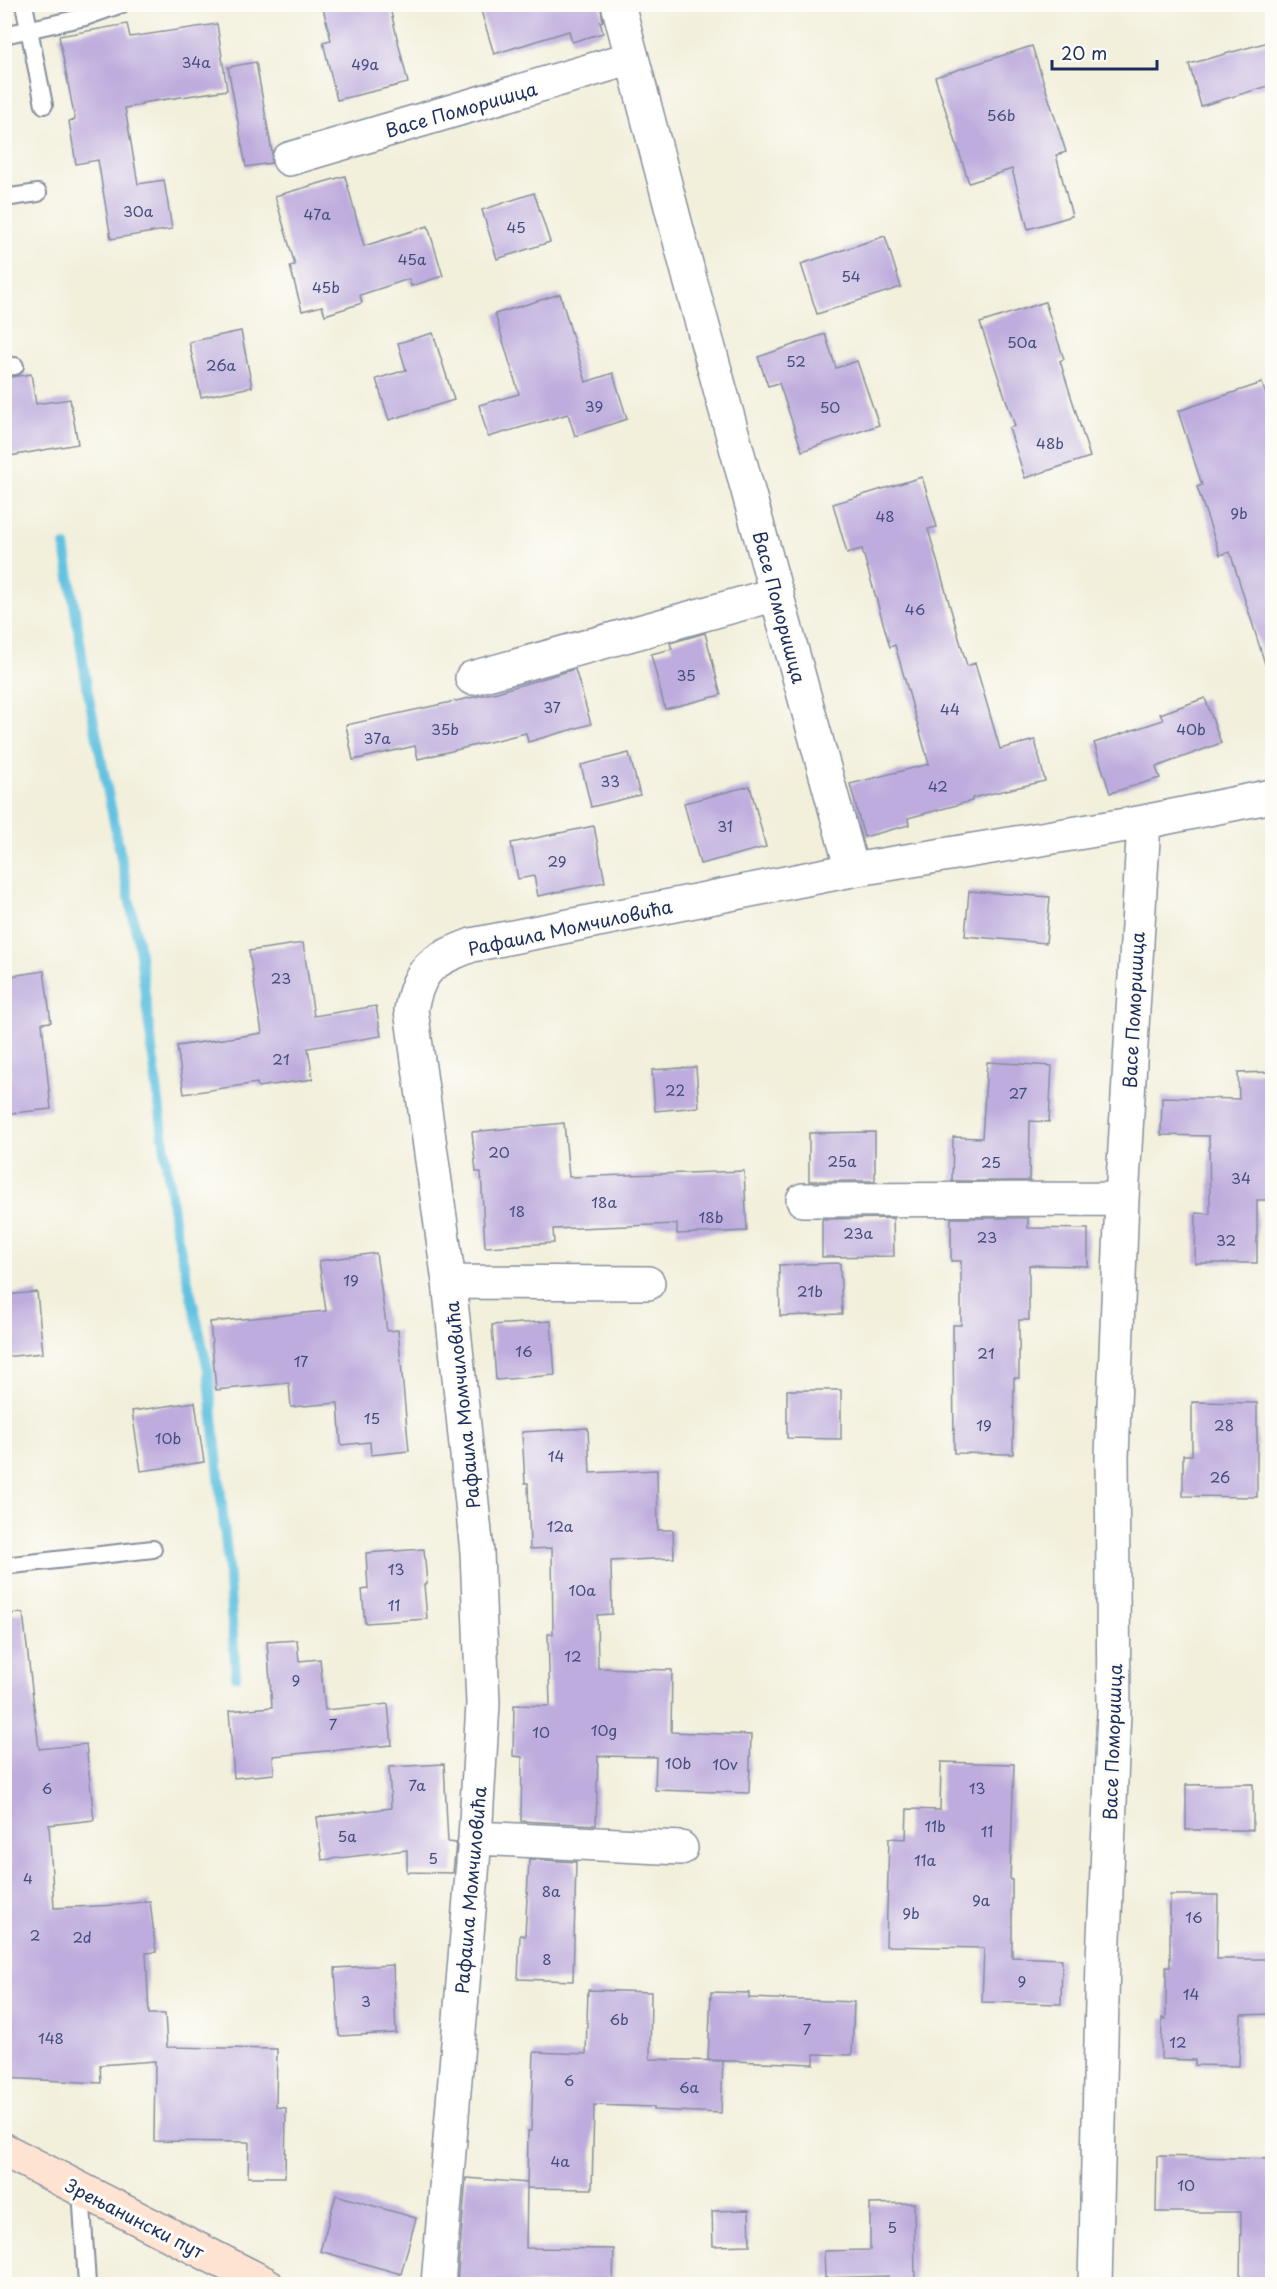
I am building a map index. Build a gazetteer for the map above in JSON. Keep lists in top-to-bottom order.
{
  "streets": {
    "main road": ["Зрењанински пут"],
    "street": ["Васе Поморишца", "Рафаила Момчиловића"]
  },
  "crossings": [
    ["Васе Поморишца", "Рафаила Момчиловића"]
  ],
  "house_numbers": [
    "34a",
    "49a",
    "56b",
    "30a",
    "47a",
    "45",
    "45a",
    "54",
    "45b",
    "50a",
    "52",
    "26a",
    "39",
    "50",
    "48b",
    "9b",
    "48",
    "46",
    "35",
    "37",
    "44",
    "35b",
    "40b",
    "37a",
    "33",
    "42",
    "31",
    "29",
    "23",
    "21",
    "22",
    "27",
    "20",
    "25a",
    "25",
    "34",
    "18a",
    "18",
    "18b",
    "23a",
    "23",
    "32",
    "19",
    "21b",
    "16",
    "21",
    "17",
    "15",
    "19",
    "28",
    "10b",
    "14",
    "26",
    "12a",
    "13",
    "10a",
    "11",
    "12",
    "9",
    "7",
    "10g",
    "10",
    "10b",
    "10v",
    "7a",
    "6",
    "13",
    "11b",
    "11",
    "5a",
    "5",
    "11a",
    "4",
    "8a",
    "9a",
    "9b",
    "16",
    "2",
    "2d",
    "8",
    "9",
    "14",
    "3",
    "6b",
    "7",
    "148",
    "12",
    "6",
    "6a",
    "4a",
    "10",
    "5"
  ],
  "scale_bar": "20 m"
}
